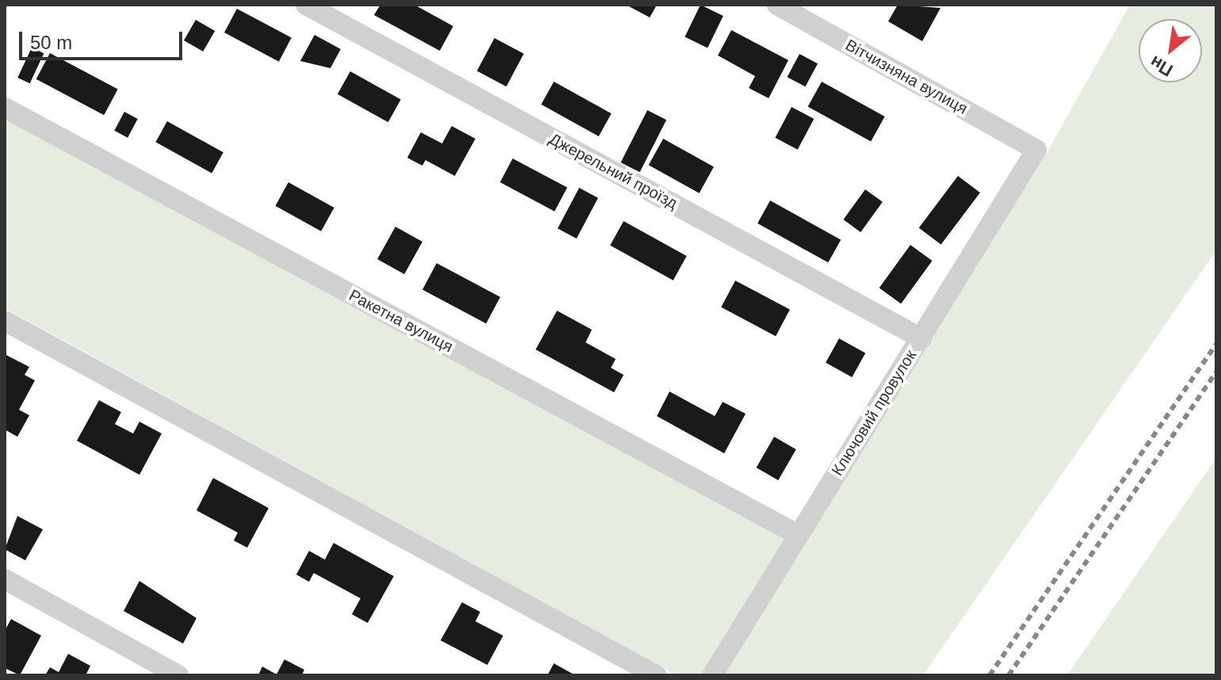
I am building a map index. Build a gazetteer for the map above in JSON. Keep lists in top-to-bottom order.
{
  "streets": {
    "street": [
      "Вітчизняна вулиця",
      "Джерельний проїзд",
      "Ракетна вулиця",
      "Ключовий провулок"
    ]
  },
  "crossings": [
    ["Вітчизняна вулиця", "Ключовий провулок"],
    ["Джерельний проїзд", "Ключовий провулок"],
    ["Ракетна вулиця", "Ключовий провулок"]
  ],
  "scale_bar": "50 m",
  "north": "bottom left"
}
